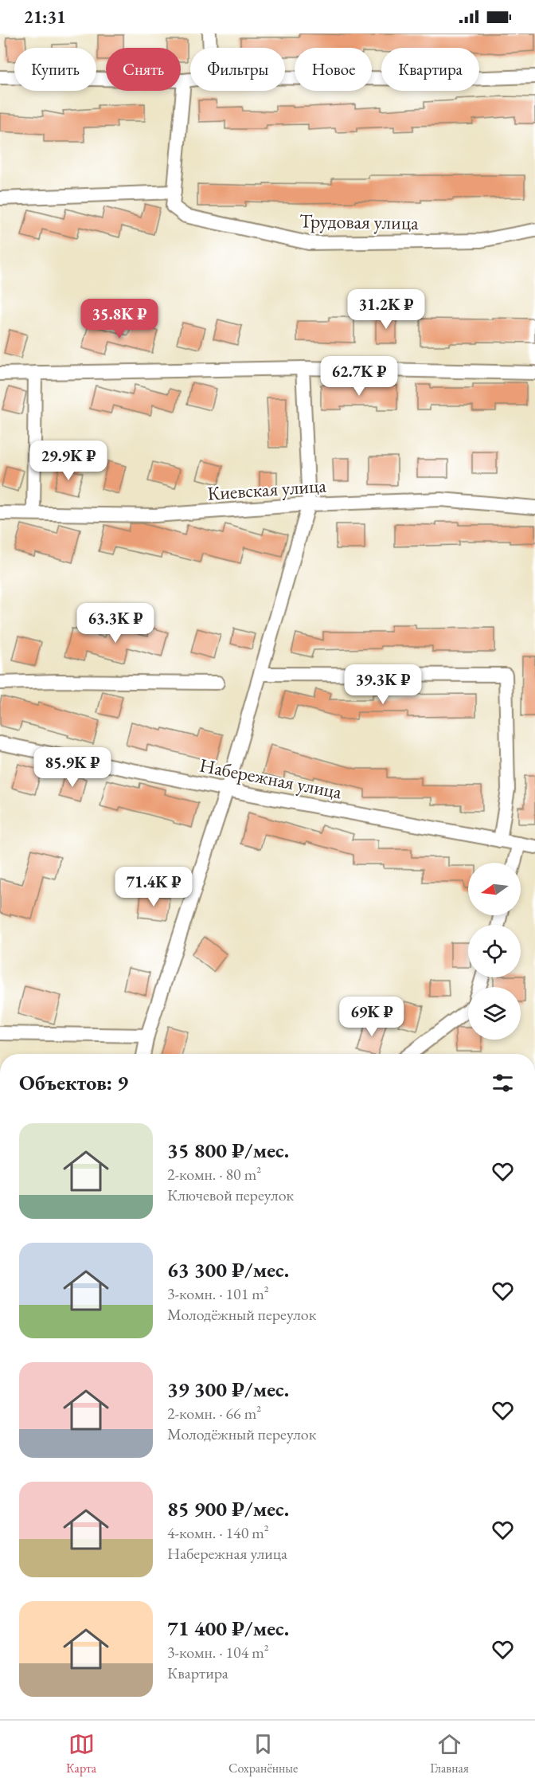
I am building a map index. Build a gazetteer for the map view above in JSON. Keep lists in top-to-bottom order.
{
  "streets": {
    "street": ["Трудовая улица", "Киевская улица", "Набережная улица"]
  },
  "north": "left",
  "page": {
    "status": "21:31",
    "chip": [
      "Купить",
      "Снять",
      "Фильтры",
      "Новое",
      "Квартира"
    ],
    "price": [
      "31.2K ₽",
      "35.8K ₽",
      "62.7K ₽",
      "29.9K ₽",
      "63.3K ₽",
      "39.3K ₽",
      "85.9K ₽",
      "71.4K ₽",
      "69K ₽"
    ],
    "heading": "Объектов: 9",
    "list": [
      {
        "name": "35 800 ₽/мес.",
        "note": "2-комн. · 80 m² · Ключевой переулок"
      },
      {
        "name": "63 300 ₽/мес.",
        "note": "3-комн. · 101 m² · Молодёжный переулок"
      },
      {
        "name": "39 300 ₽/мес.",
        "note": "2-комн. · 66 m² · Молодёжный переулок"
      },
      {
        "name": "85 900 ₽/мес.",
        "note": "4-комн. · 140 m² · Набережная улица"
      },
      {
        "name": "71 400 ₽/мес.",
        "note": "3-комн. · 104 m² · Квартира"
      }
    ],
    "tabs": ["Карта", "Сохранённые", "Главная"]
  }
}
